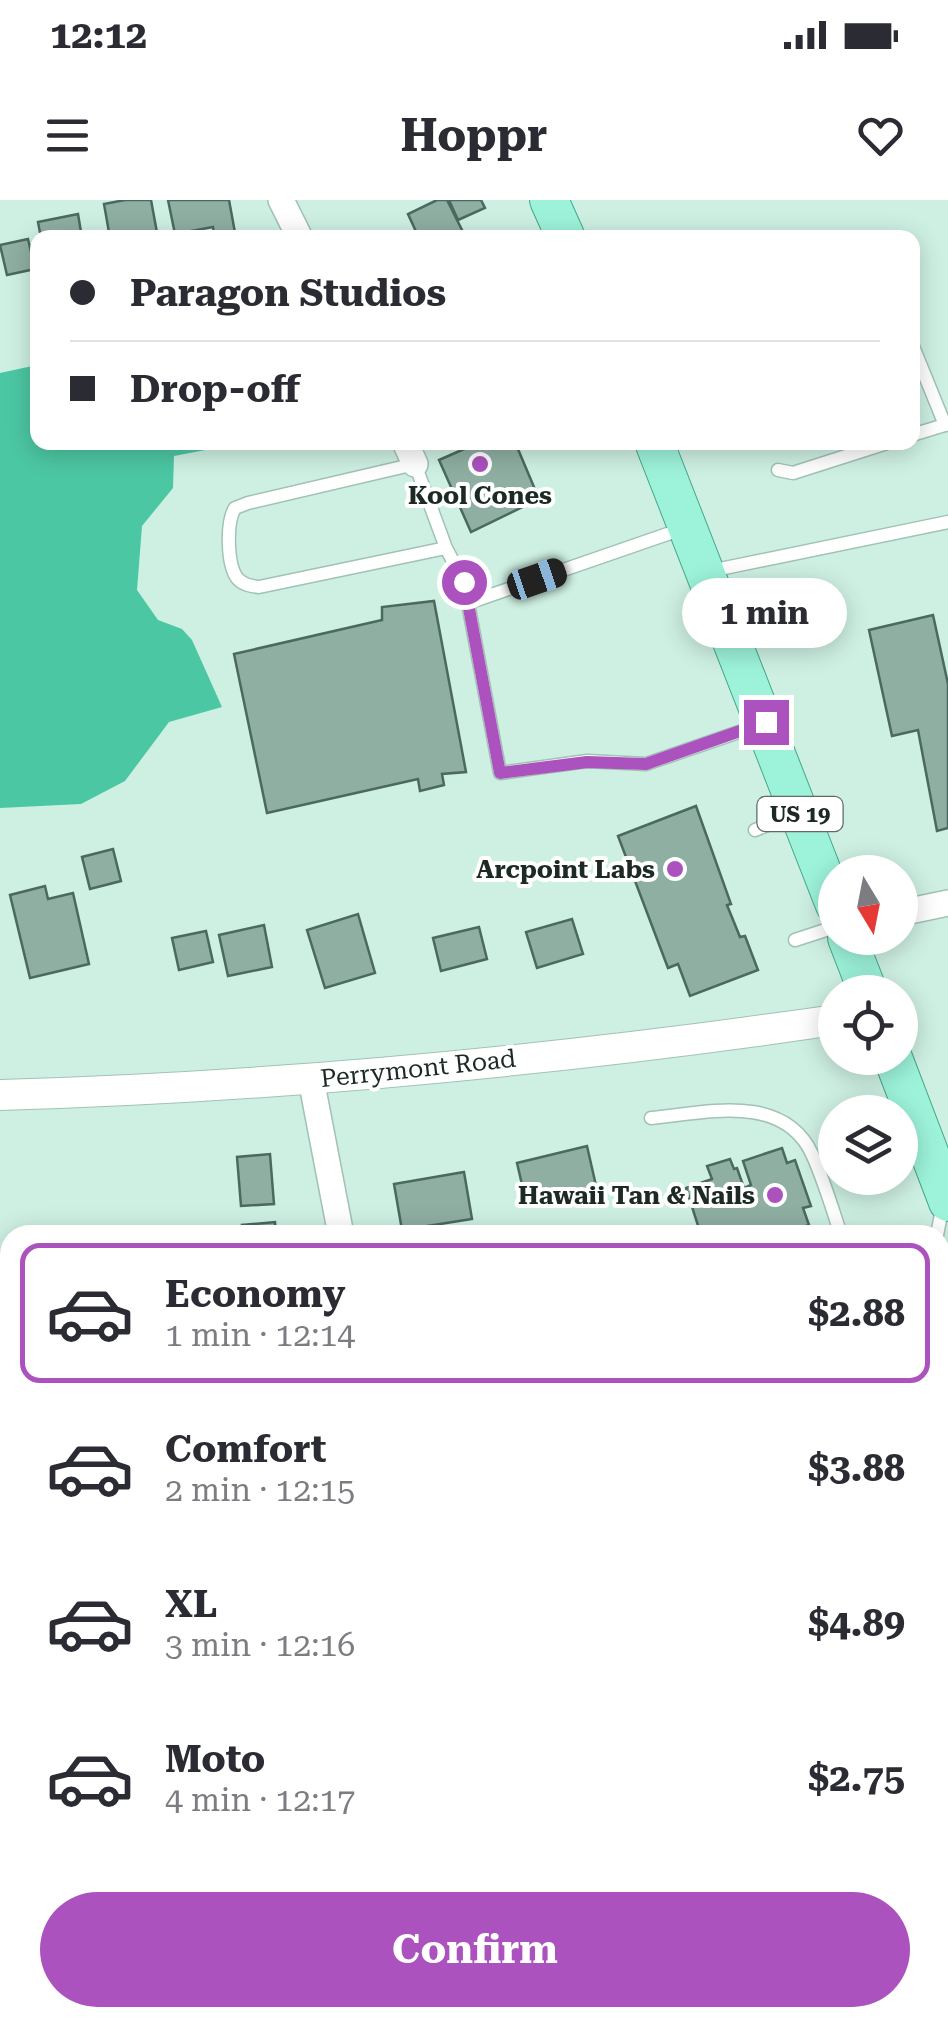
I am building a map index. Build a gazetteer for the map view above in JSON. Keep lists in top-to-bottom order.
{
  "streets": {
    "main road": ["US 19"],
    "street": ["Perrymont Road"]
  },
  "places": ["Kool Cones", "Arcpoint Labs", "Hawaii Tan & Nails"],
  "north": "bottom",
  "page": {
    "status": "12:12",
    "header": "Hoppr",
    "banner": ["Paragon Studios", "Drop-off"],
    "bubble": "1 min",
    "list": [
      {
        "name": "Economy",
        "note": "1 min · 12:14",
        "value": "$2.88"
      },
      {
        "name": "Comfort",
        "note": "2 min · 12:15",
        "value": "$3.88"
      },
      {
        "name": "XL",
        "note": "3 min · 12:16",
        "value": "$4.89"
      },
      {
        "name": "Moto",
        "note": "4 min · 12:17",
        "value": "$2.75"
      }
    ],
    "buttons": "Confirm"
  }
}
